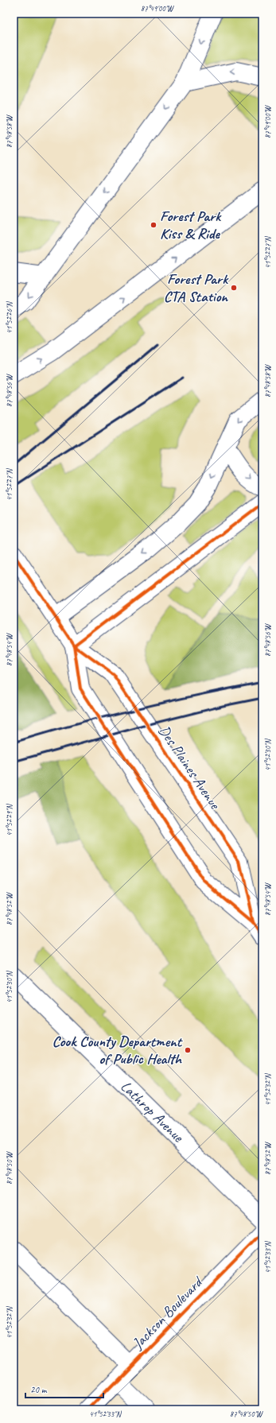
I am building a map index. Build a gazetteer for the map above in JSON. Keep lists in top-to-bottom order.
{
  "streets": {
    "main road": ["Des Plaines Avenue", "Lathrop Avenue", "Jackson Boulevard"]
  },
  "places": ["Forest Park Kiss & Ride", "Forest Park CTA Station", "Cook County Department of Public Health"],
  "scale_bar": "20 m",
  "coordinates": [
    "87°49'00\"W",
    "87°48'58\"W",
    "41°52'27\"N",
    "41°52'26\"N",
    "87°48'56\"W",
    "87°48'54\"W",
    "41°52'30\"N",
    "41°52'29\"N",
    "87°48'52\"W",
    "41°52'32\"N",
    "87°48'50\"W",
    "41°52'33\"N"
  ]
}
